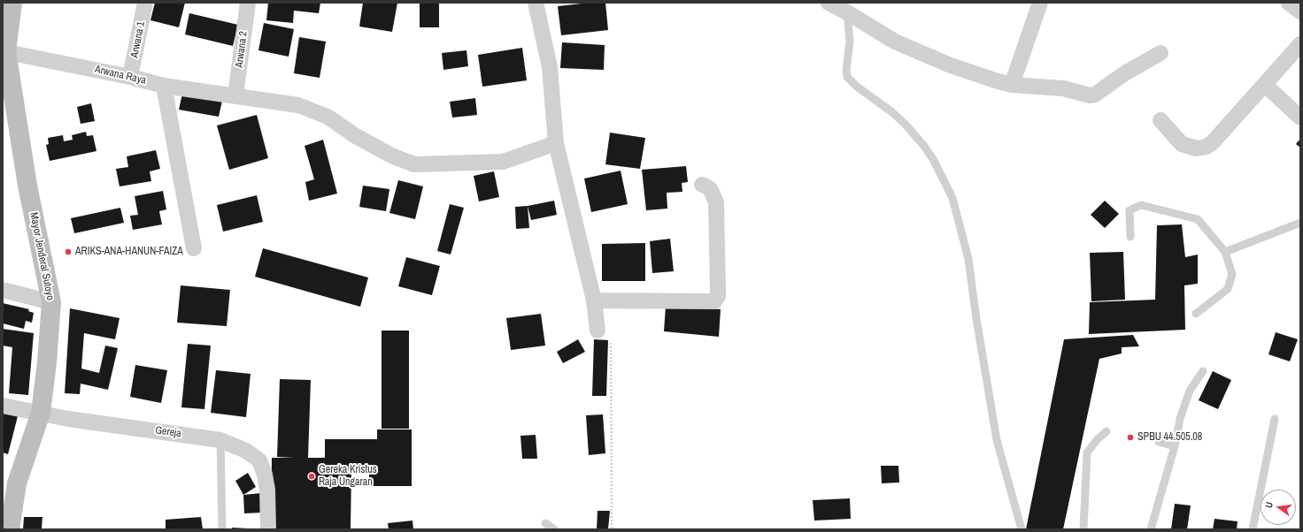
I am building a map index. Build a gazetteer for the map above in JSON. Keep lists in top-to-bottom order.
{
  "streets": {
    "street": [
      "Arwana 1",
      "Arwana 2",
      "Arwana Raya",
      "Mayor Jenderal Sutoyo",
      "Gereja"
    ]
  },
  "crossings": [
    ["Arwana 1", "Arwana Raya"],
    ["Arwana 2", "Arwana Raya"],
    ["Arwana Raya", "Mayor Jenderal Sutoyo"],
    ["Mayor Jenderal Sutoyo", "Gereja"]
  ],
  "places": ["ARIKS-ANA-HANUN-FAIZA", "SPBU 44.505.08", "Gereka Kristus Raja Ungaran"],
  "north": "left"
}
